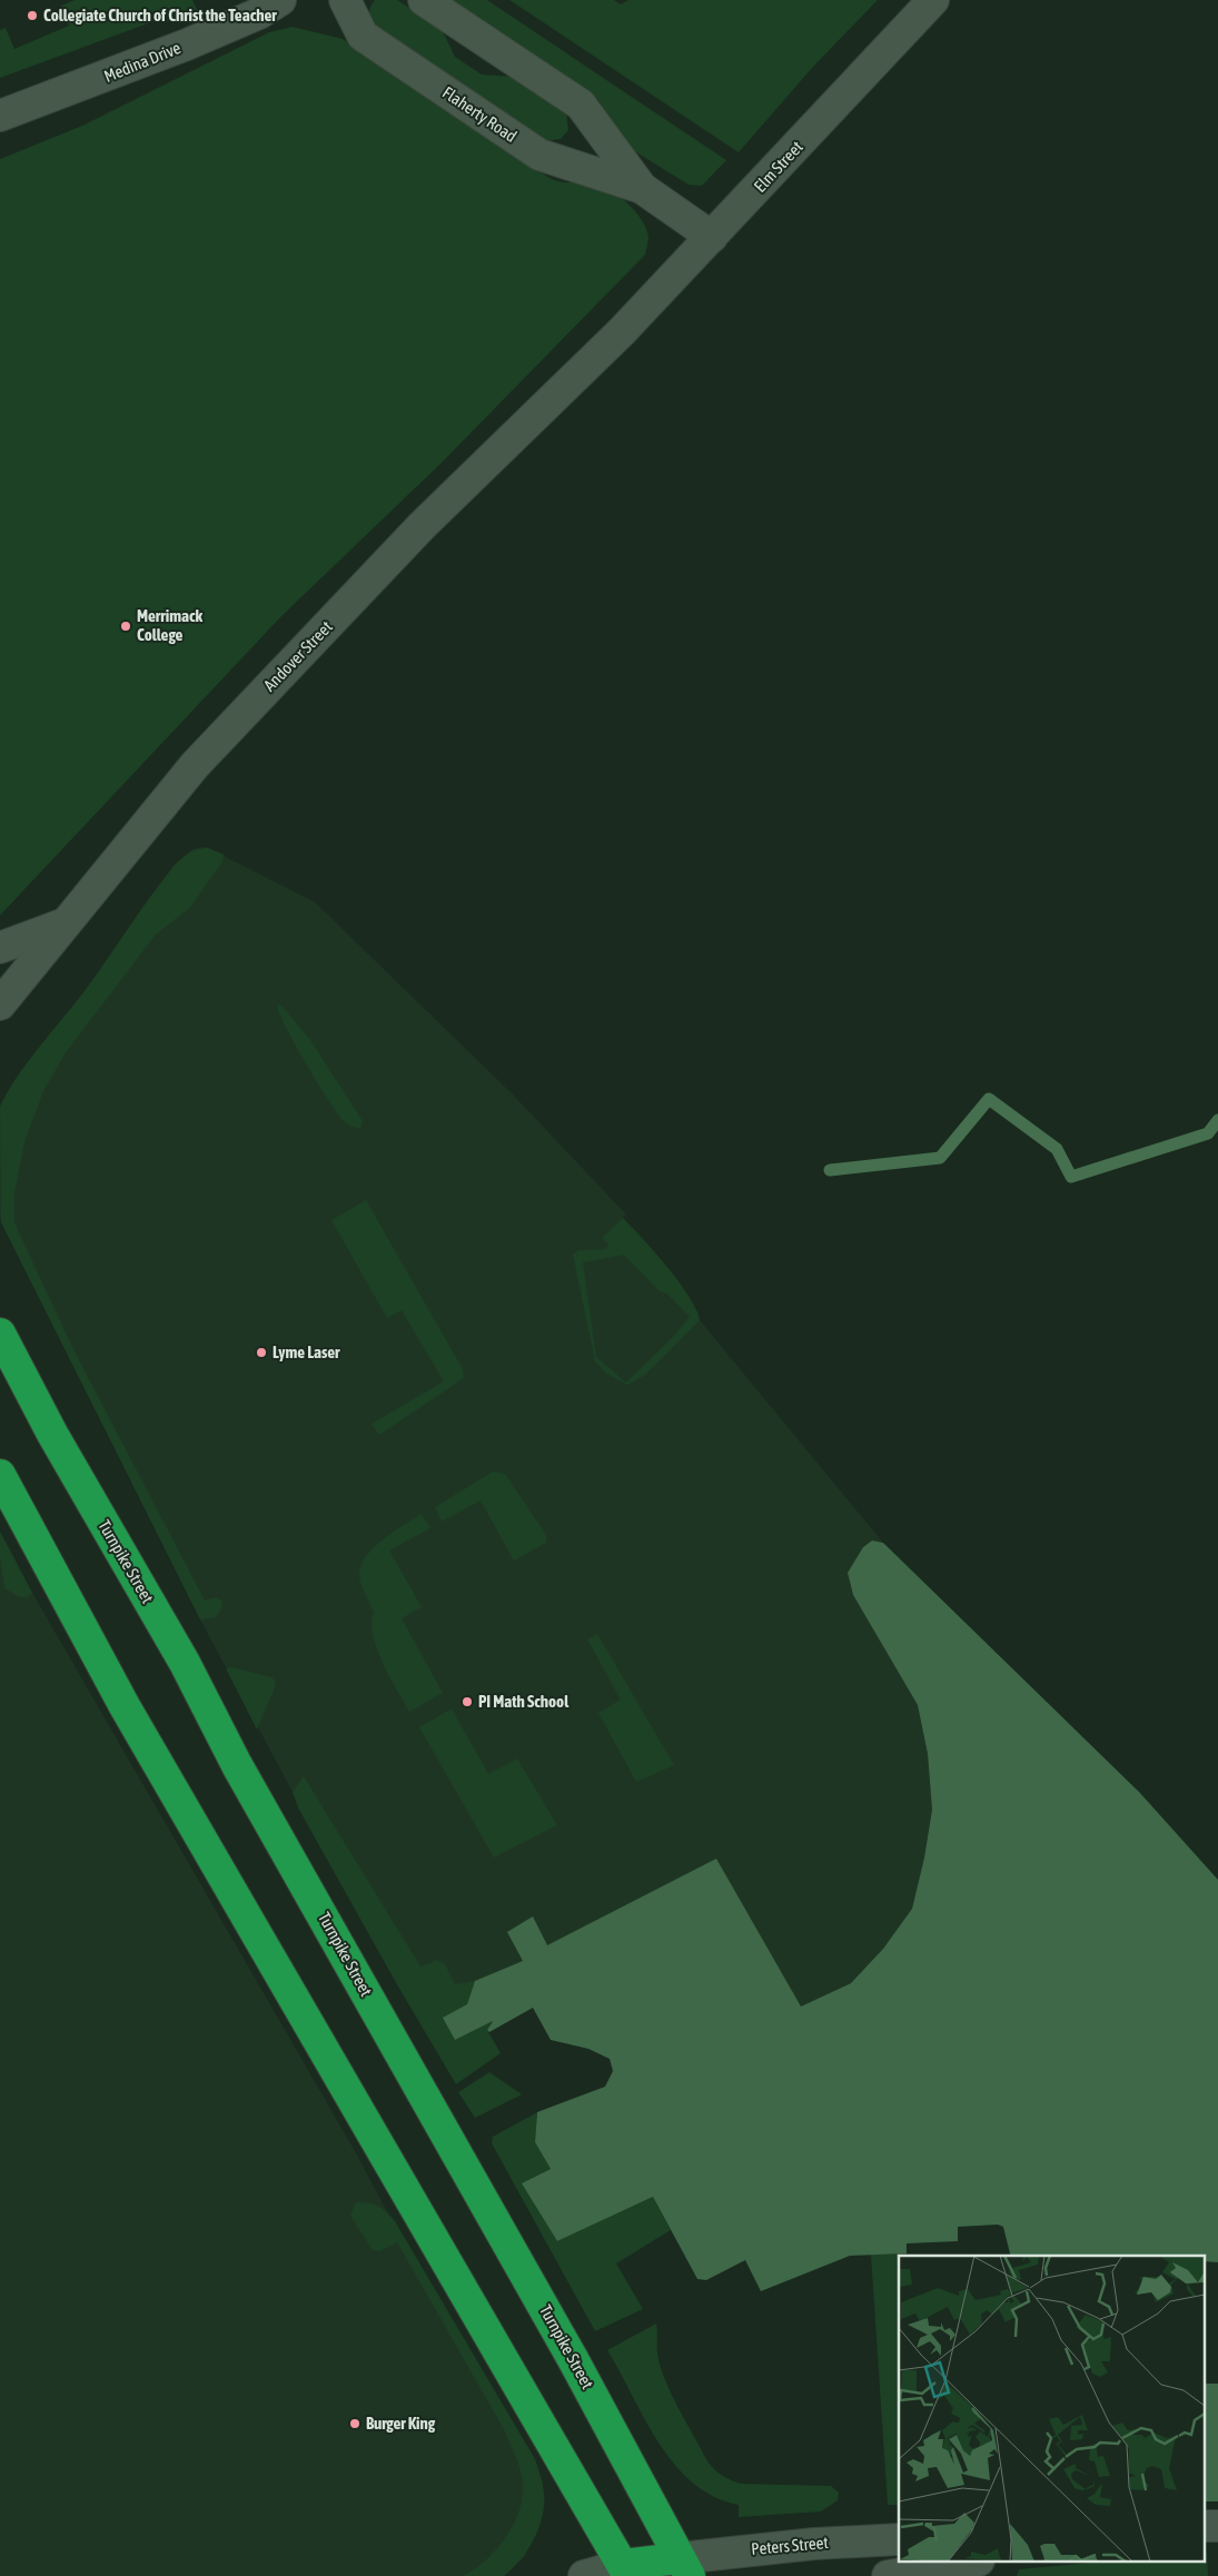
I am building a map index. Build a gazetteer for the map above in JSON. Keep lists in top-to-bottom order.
{
  "streets": {
    "highway": ["Turnpike Street"],
    "main road": [
      "Medina Drive",
      "Flaherty Road",
      "Elm Street",
      "Andover Street",
      "Peters Street"
    ]
  },
  "crossings": [
    ["Flaherty Road", "Elm Street"],
    ["Elm Street", "Andover Street"],
    ["Turnpike Street", "Peters Street"]
  ],
  "places": [
    "Collegiate Church of Christ the Teacher",
    "Merrimack College",
    "Lyme Laser",
    "PI Math School",
    "Burger King"
  ]
}
